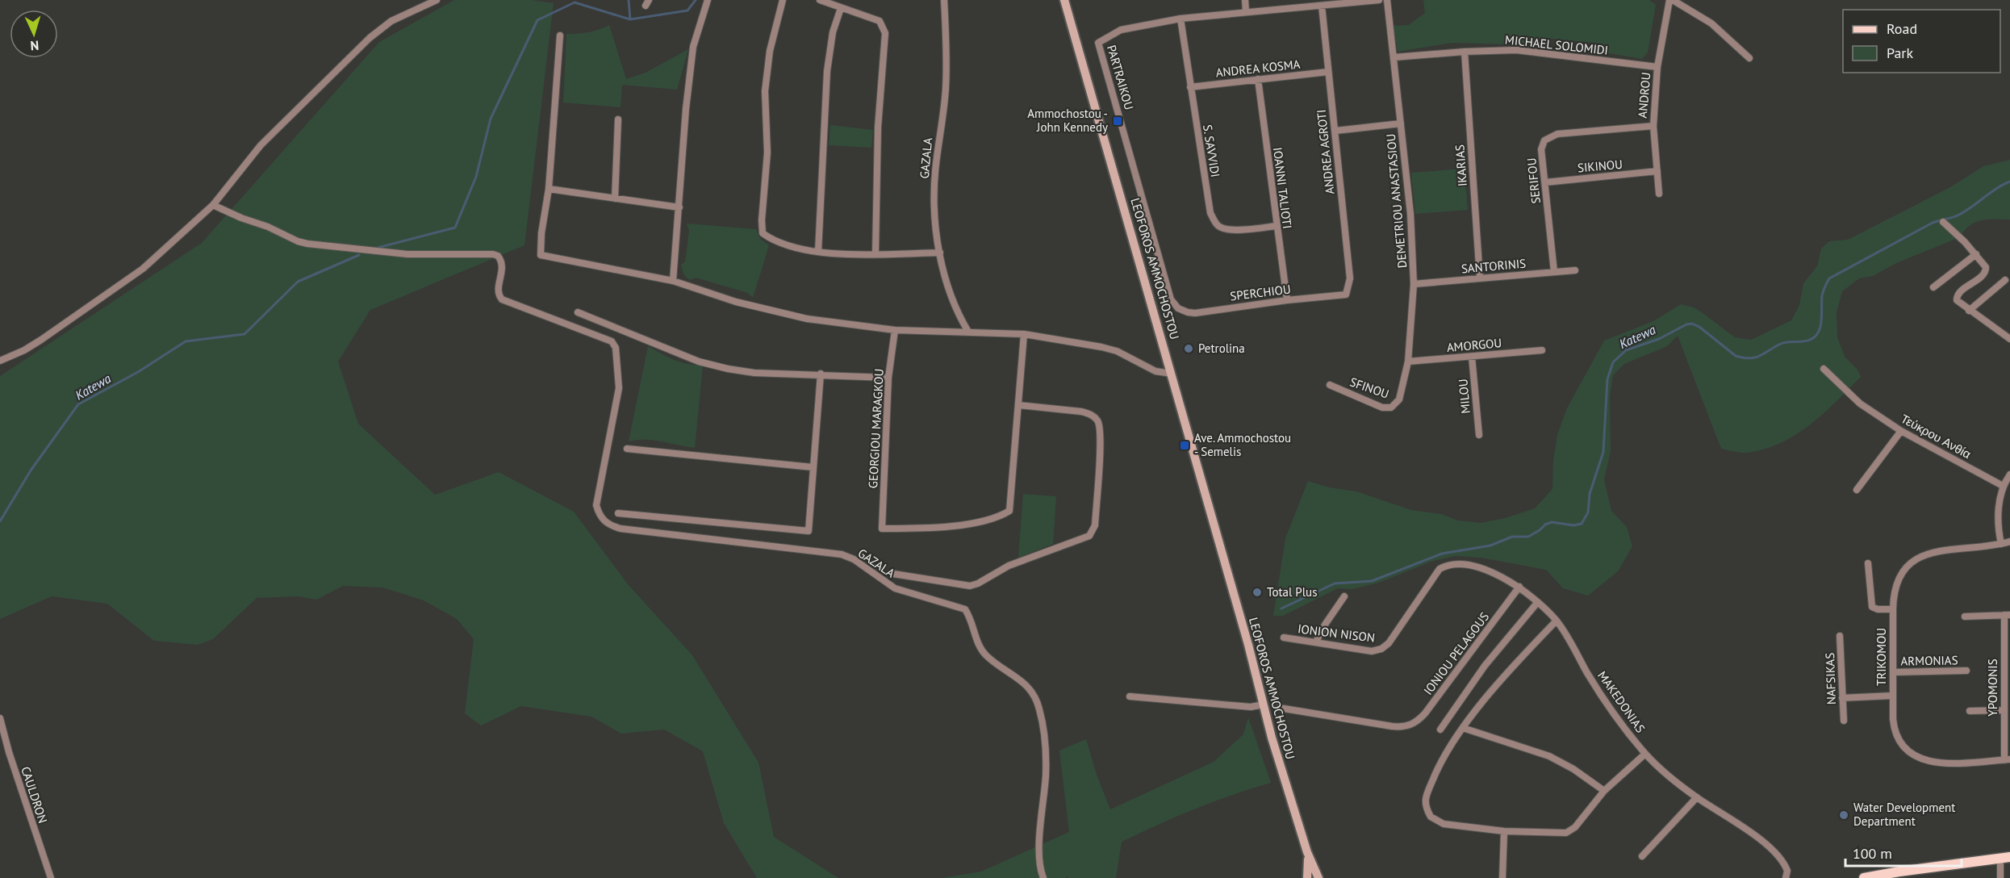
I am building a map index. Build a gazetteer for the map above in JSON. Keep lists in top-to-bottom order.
{
  "streets": {
    "main road": ["LEOFOROS AMMOCHOSTOU"],
    "street": [
      "MICHAEL SOLOMIDI",
      "ANDREA KOSMA",
      "PARTRAIKOU",
      "ANDROU",
      "S. SAVVIDI",
      "ANDREA AGROTI",
      "GAZALA",
      "IKARIAS",
      "SIKINOU",
      "SERIFOU",
      "IOANNI TALIOTI",
      "DEMETRIOU ANASTASIOU",
      "SANTORINIS",
      "SPERCHIOU",
      "AMORGOU",
      "SFINOU",
      "MILOU",
      "GEORGIOU MARAGKOU",
      "Τεύκρου Ανθία",
      "IONION NISON",
      "IONIOU PELAGOUS",
      "TRIKOMOU",
      "ARMONIAS",
      "NAFSIKAS",
      "YPOMONIS",
      "MAKEDONIAS",
      "CAULDRON"
    ]
  },
  "crossings": [
    ["MICHAEL SOLOMIDI", "ANDROU"],
    ["MICHAEL SOLOMIDI", "IKARIAS"],
    ["MICHAEL SOLOMIDI", "DEMETRIOU ANASTASIOU"],
    ["ANDREA KOSMA", "S. SAVVIDI"],
    ["ANDREA KOSMA", "ANDREA AGROTI"],
    ["ANDREA KOSMA", "IOANNI TALIOTI"],
    ["PARTRAIKOU", "S. SAVVIDI"],
    ["PARTRAIKOU", "ANDREA AGROTI"],
    ["PARTRAIKOU", "SPERCHIOU"],
    ["ANDROU", "SIKINOU"],
    ["ANDROU", "SERIFOU"],
    ["S. SAVVIDI", "IOANNI TALIOTI"],
    ["ANDREA AGROTI", "SPERCHIOU"],
    ["IKARIAS", "SANTORINIS"],
    ["SIKINOU", "SERIFOU"],
    ["SERIFOU", "SANTORINIS"],
    ["IOANNI TALIOTI", "SPERCHIOU"],
    ["DEMETRIOU ANASTASIOU", "SANTORINIS"],
    ["DEMETRIOU ANASTASIOU", "AMORGOU"],
    ["DEMETRIOU ANASTASIOU", "SFINOU"],
    ["AMORGOU", "MILOU"],
    ["IONION NISON", "MAKEDONIAS"],
    ["IONIOU PELAGOUS", "MAKEDONIAS"],
    ["TRIKOMOU", "ARMONIAS"],
    ["TRIKOMOU", "YPOMONIS"]
  ],
  "water": ["Katewa"],
  "places": {
    "transit": ["Ammochostou - John Kennedy", "Ave. Ammochostou - Semelis"],
    "other": ["Petrolina", "Total Plus", "Water Development Department"]
  },
  "legend": ["Road", "Park"],
  "scale_bar": "100 m",
  "north": "bottom"
}
